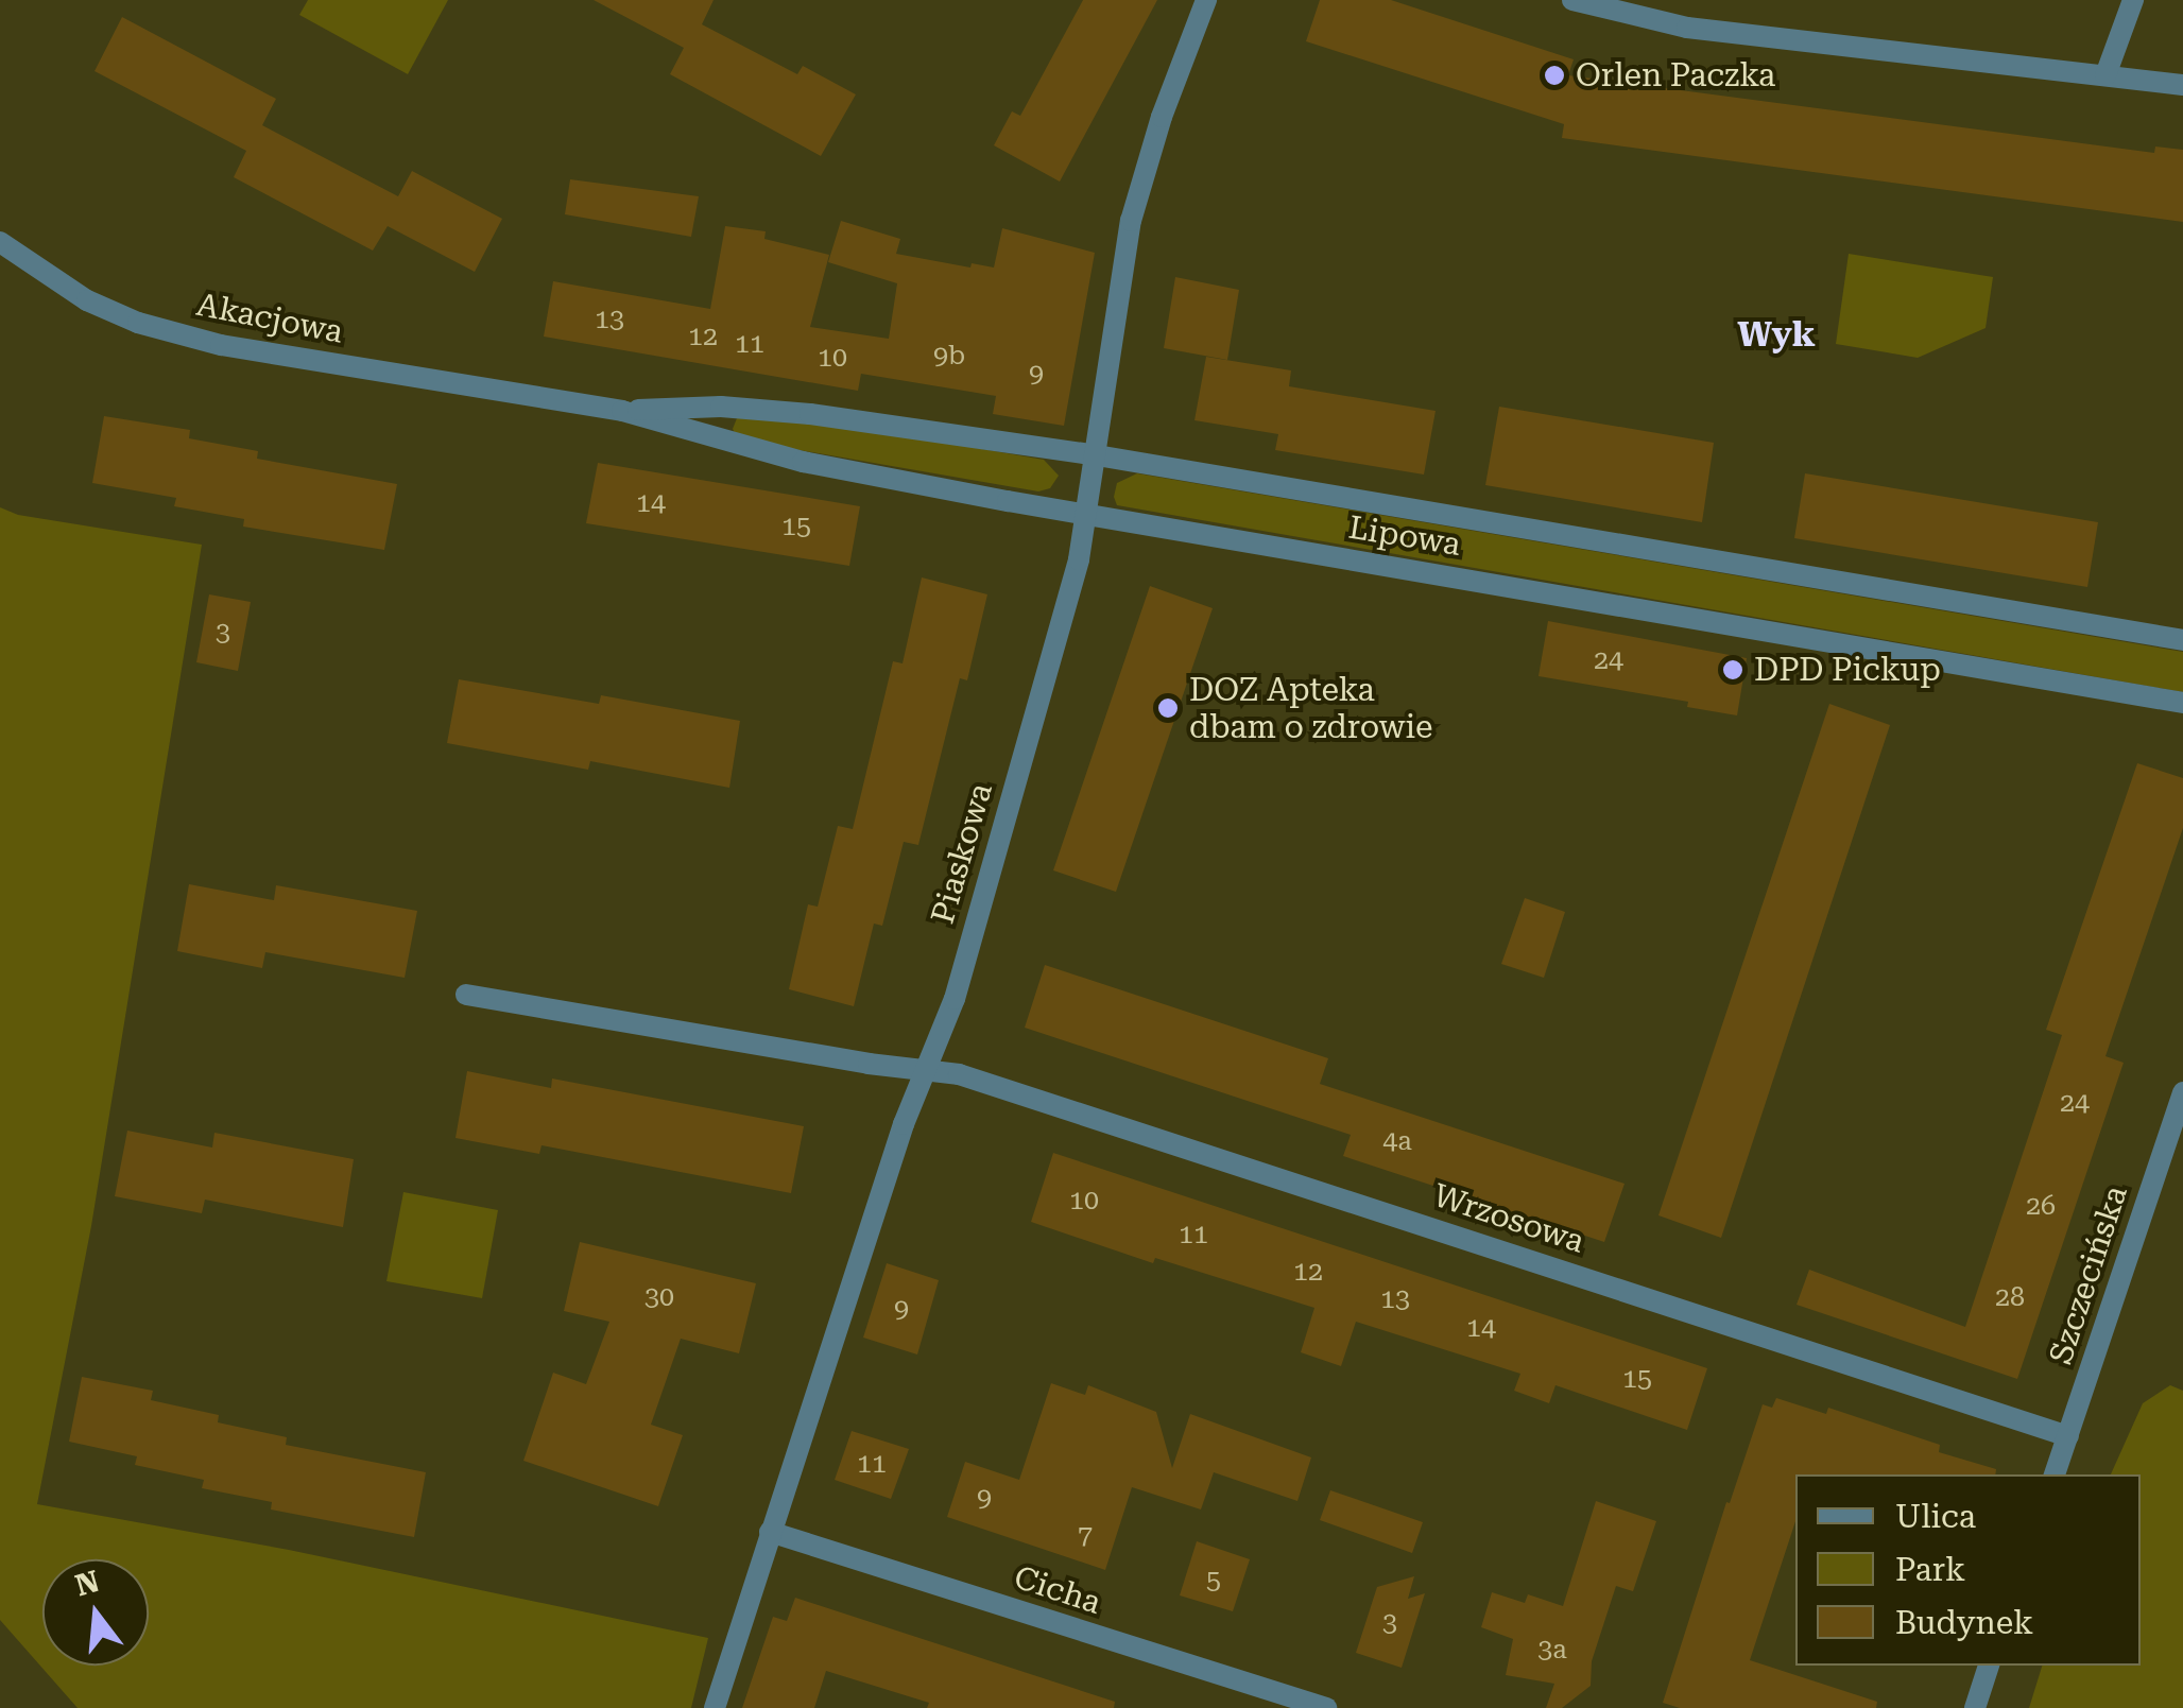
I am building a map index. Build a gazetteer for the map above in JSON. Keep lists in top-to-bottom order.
{
  "streets": {
    "street": [
      "Akacjowa",
      "Lipowa",
      "Piaskowa",
      "Wrzosowa",
      "Szczecińska",
      "Cicha"
    ]
  },
  "crossings": [
    ["Akacjowa", "Lipowa"],
    ["Lipowa", "Piaskowa"],
    ["Piaskowa", "Wrzosowa"],
    ["Piaskowa", "Cicha"],
    ["Wrzosowa", "Szczecińska"]
  ],
  "districts": ["Wyk"],
  "places": ["Orlen Paczka", "DPD Pickup", "DOZ Apteka dbam o zdrowie"],
  "house_numbers": [
    "13",
    "12",
    "11",
    "9b",
    "10",
    "9",
    "14",
    "15",
    "3",
    "24",
    "24",
    "4a",
    "10",
    "26",
    "11",
    "12",
    "30",
    "28",
    "13",
    "9",
    "14",
    "15",
    "11",
    "9",
    "7",
    "5",
    "3",
    "3a"
  ],
  "legend": ["Ulica", "Park", "Budynek"],
  "north": "top"
}
